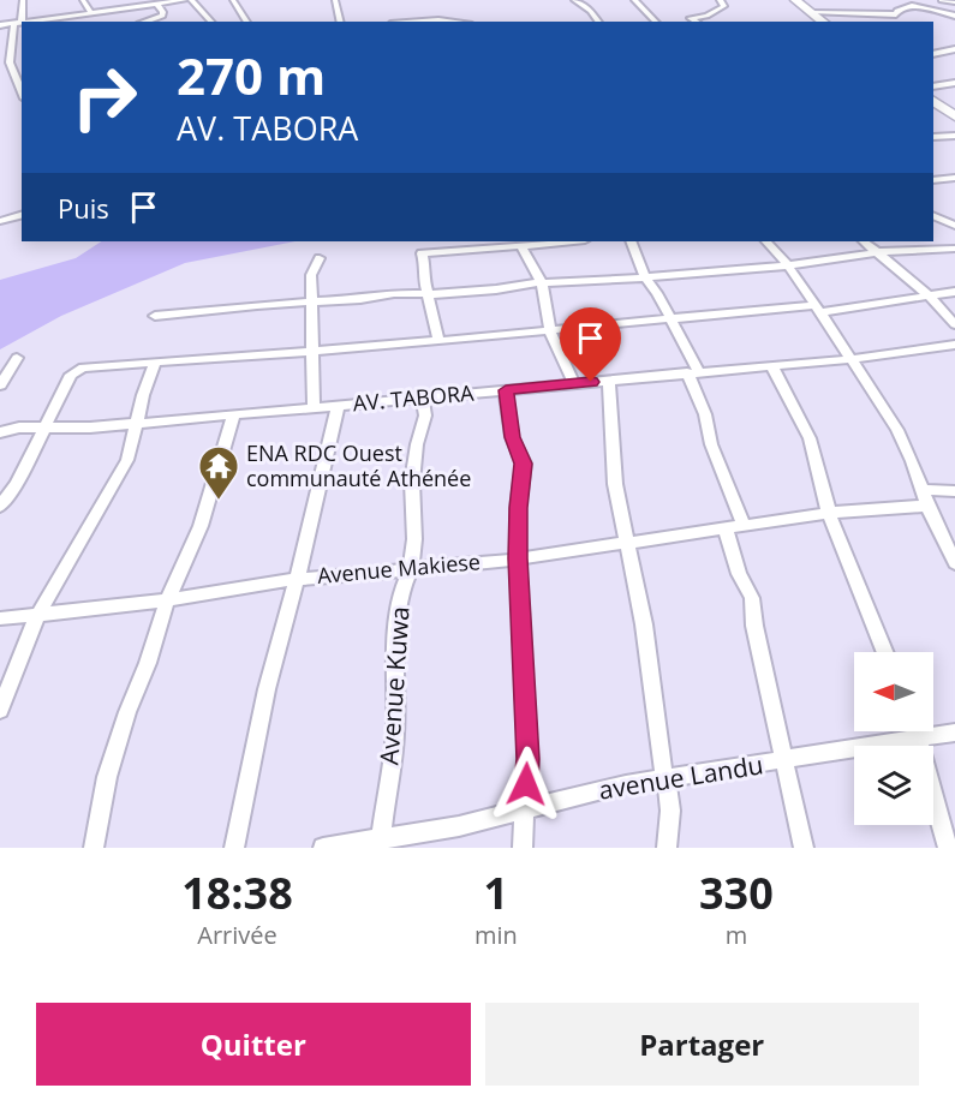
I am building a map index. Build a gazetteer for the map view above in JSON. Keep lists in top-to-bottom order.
{
  "streets": {
    "street": [
      "AV. TABORA",
      "Avenue Makiese",
      "Avenue Kuwa",
      "avenue Landu"
    ]
  },
  "crossings": [
    ["AV. TABORA", "Avenue Kuwa"],
    ["Avenue Makiese", "Avenue Kuwa"],
    ["Avenue Kuwa", "avenue Landu"]
  ],
  "places": {
    "temple": ["ENA RDC Ouest communauté Athénée"]
  },
  "north": "left",
  "page": {
    "turn": ["270 m", "AV. TABORA"],
    "then": "Puis",
    "eta": [
      "18:38",
      "Arrivée",
      "1",
      "min",
      "330",
      "m"
    ],
    "buttons": ["Quitter", "Partager"]
  }
}
